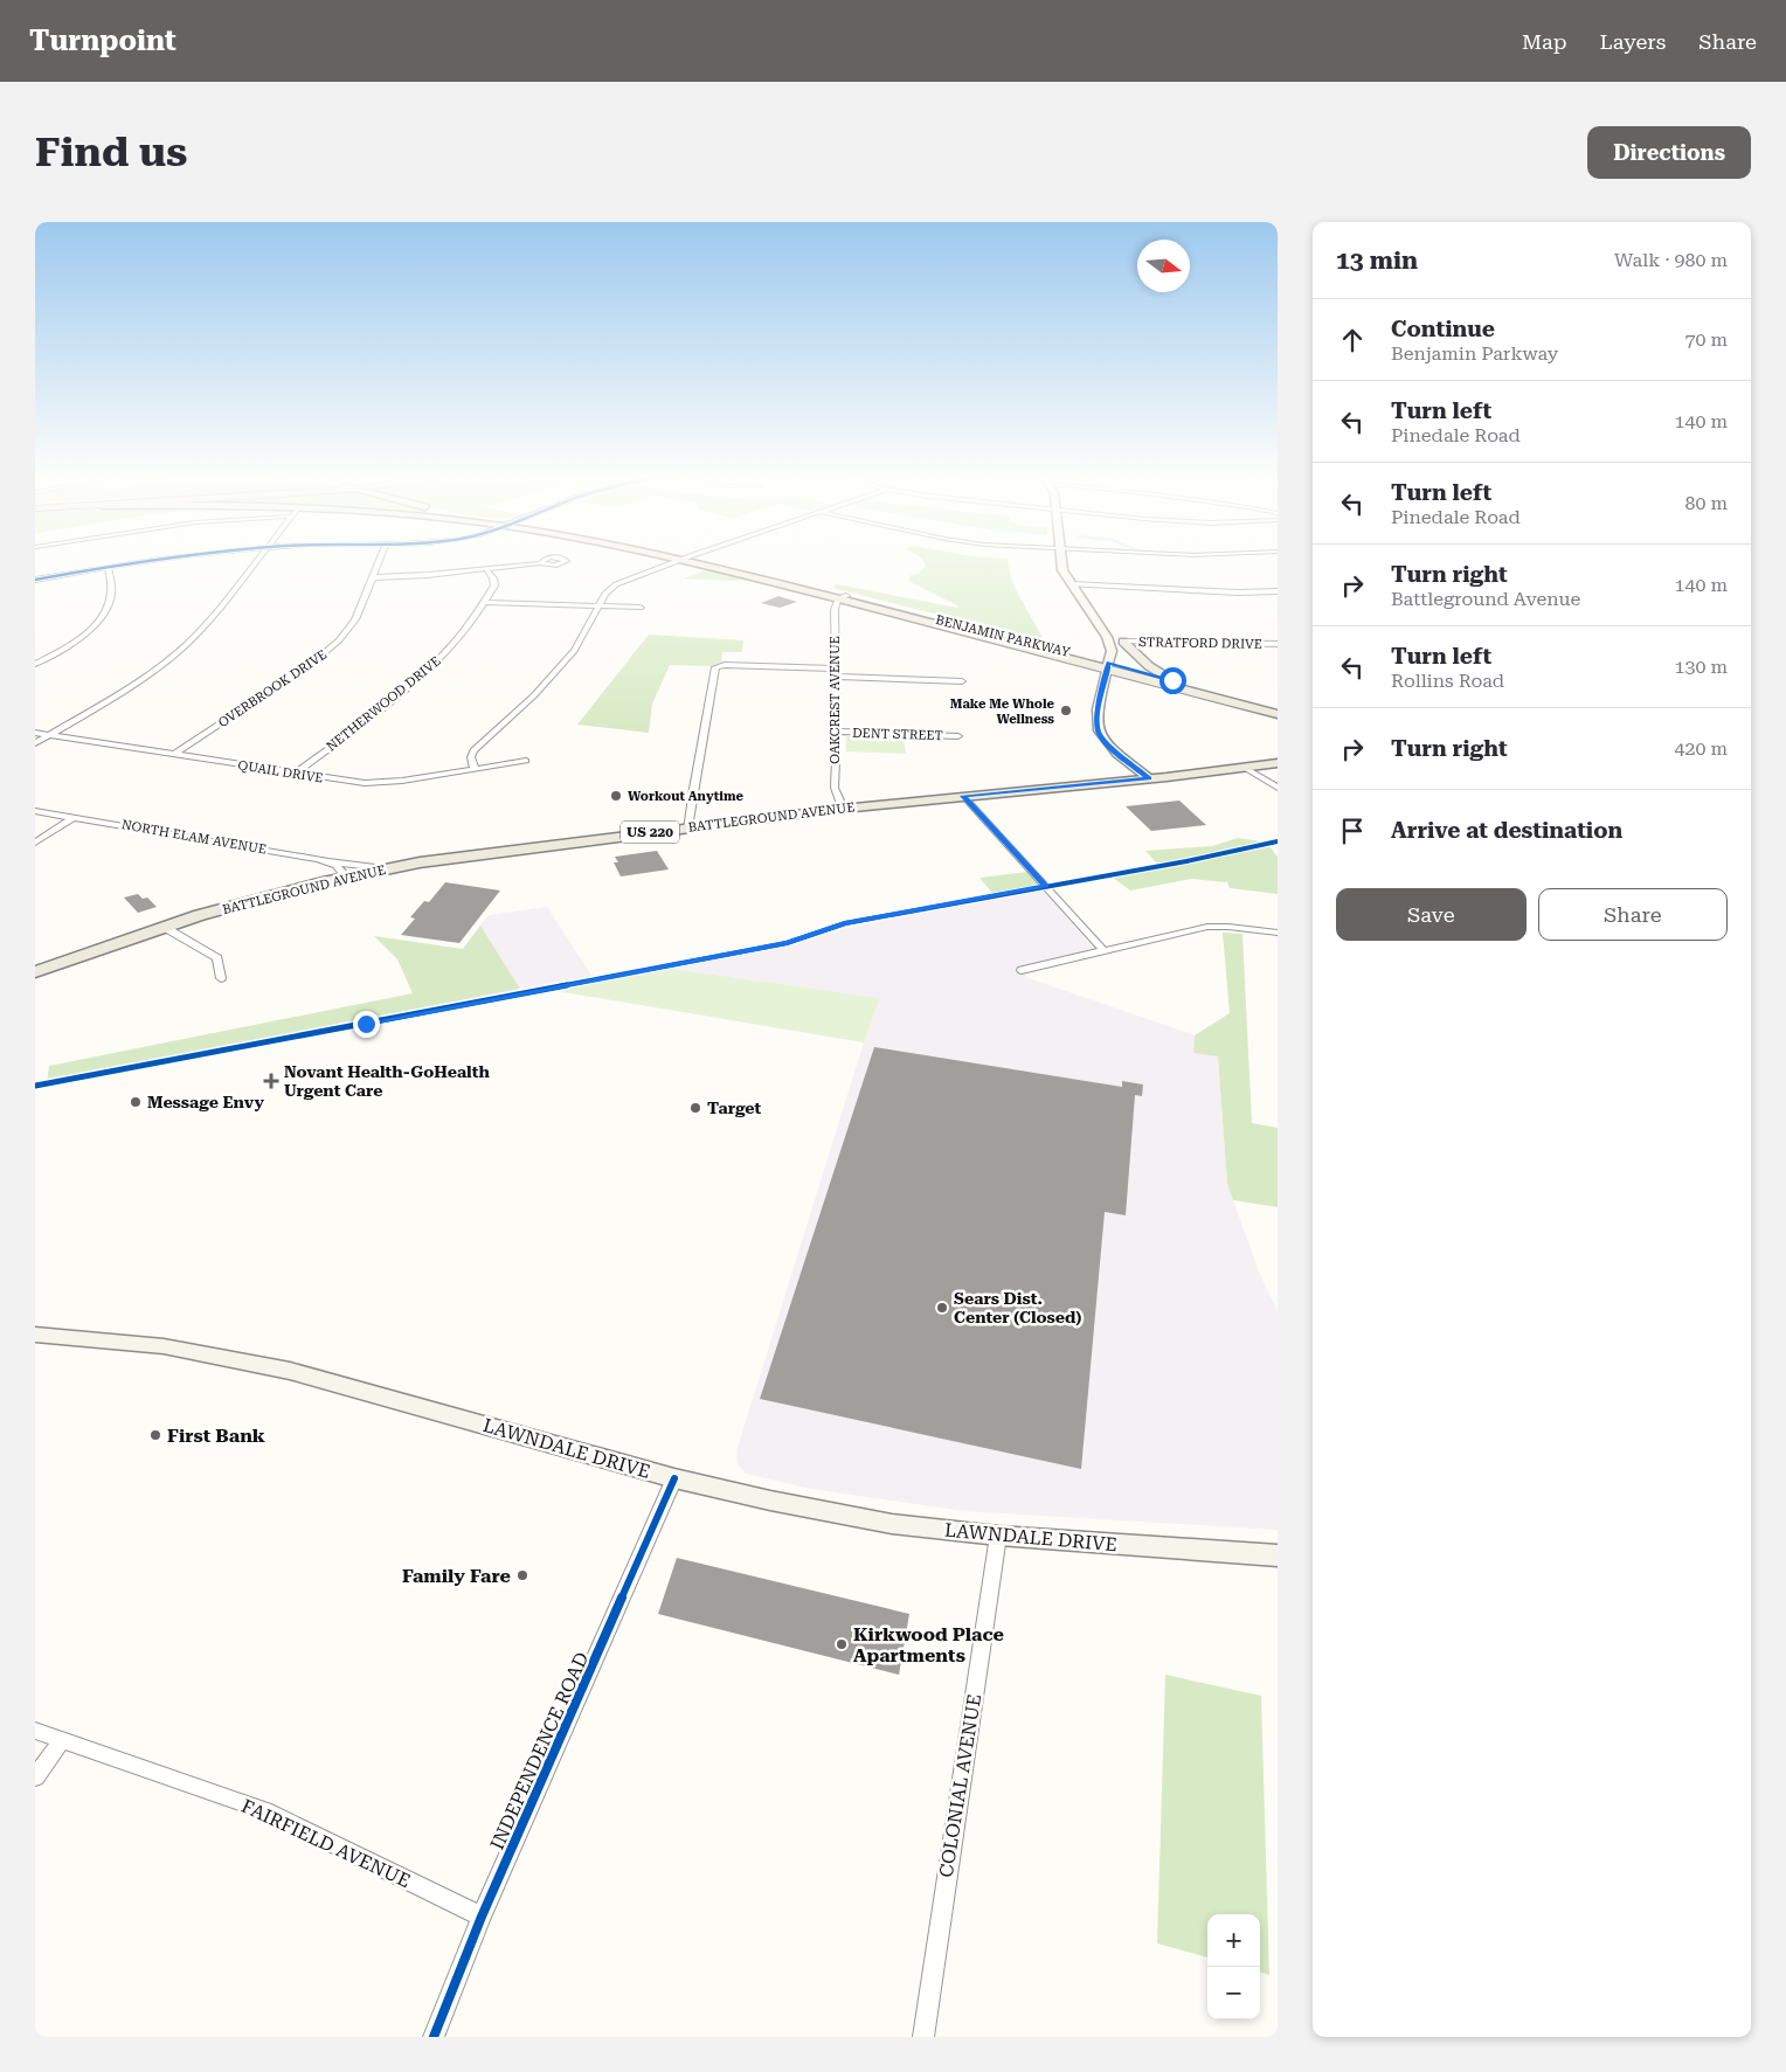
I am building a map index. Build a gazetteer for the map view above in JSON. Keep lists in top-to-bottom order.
{
  "streets": {
    "main road": [
      "BENJAMIN PARKWAY",
      "BATTLEGROUND AVENUE",
      "US 220",
      "LAWNDALE DRIVE"
    ],
    "street": [
      "STRATFORD DRIVE",
      "OVERBROOK DRIVE",
      "OAKCREST AVENUE",
      "NETHERWOOD DRIVE",
      "DENT STREET",
      "QUAIL DRIVE",
      "NORTH ELAM AVENUE",
      "INDEPENDENCE ROAD",
      "COLONIAL AVENUE",
      "FAIRFIELD AVENUE"
    ]
  },
  "crossings": [
    ["BENJAMIN PARKWAY", "OAKCREST AVENUE"],
    ["OVERBROOK DRIVE", "QUAIL DRIVE"],
    ["OAKCREST AVENUE", "DENT STREET"],
    ["OAKCREST AVENUE", "BATTLEGROUND AVENUE"],
    ["NETHERWOOD DRIVE", "QUAIL DRIVE"],
    ["BATTLEGROUND AVENUE", "NORTH ELAM AVENUE"],
    ["LAWNDALE DRIVE", "INDEPENDENCE ROAD"],
    ["LAWNDALE DRIVE", "COLONIAL AVENUE"],
    ["INDEPENDENCE ROAD", "FAIRFIELD AVENUE"]
  ],
  "places": {
    "other": [
      "Make Me Whole Wellness",
      "Workout Anytime",
      "Message Envy",
      "Target",
      "Sears Dist. Center (Closed)",
      "First Bank",
      "Family Fare",
      "Kirkwood Place Apartments"
    ],
    "health": ["Novant Health-GoHealth Urgent Care"]
  },
  "north": "right",
  "page": {
    "header": "Turnpoint",
    "nav": ["Map", "Layers", "Share"],
    "buttons": [
      "Directions",
      ["Save", "Share"]
    ],
    "title": "Find us",
    "heading": ["13 min", "Walk · 980 m"],
    "list": [
      ["Continue", "Benjamin Parkway", "70 m"],
      ["Turn left", "Pinedale Road", "140 m"],
      ["Turn left", "Pinedale Road", "80 m"],
      ["Turn right", "Battleground Avenue", "140 m"],
      ["Turn left", "Rollins Road", "130 m"],
      ["Turn right", "420 m"],
      "Arrive at destination"
    ],
    "map_buttons": ["+", "−"]
  }
}
